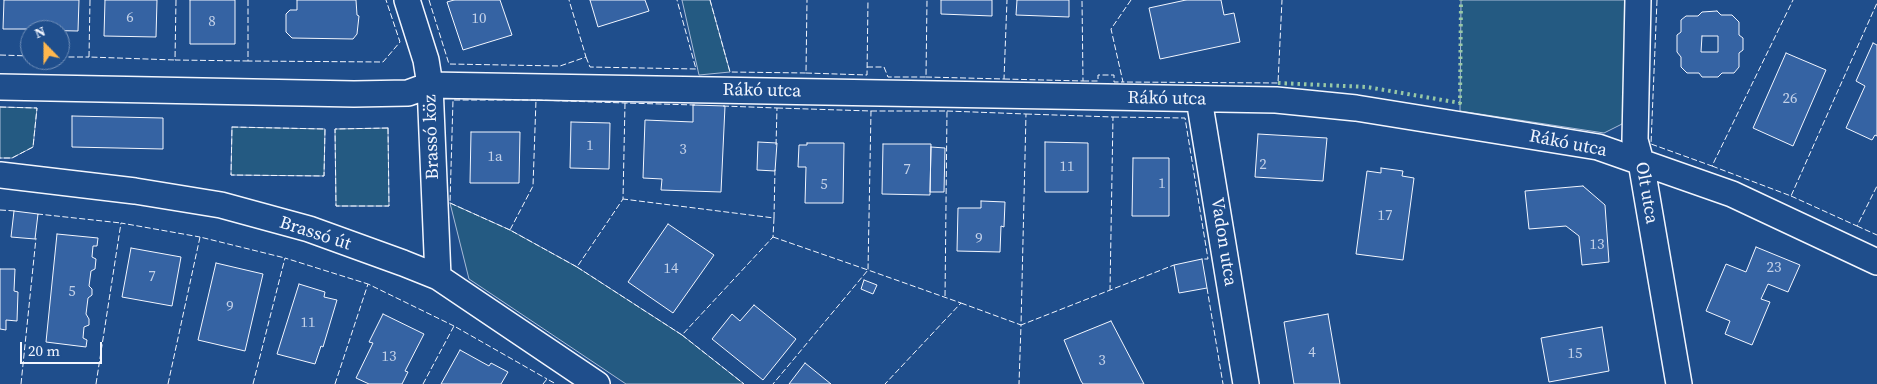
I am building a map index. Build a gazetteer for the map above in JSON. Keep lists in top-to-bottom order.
{
  "streets": {
    "street": [
      "Rákó utca",
      "Brassó köz",
      "Olt utca",
      "Brassó út",
      "Vadon utca"
    ]
  },
  "crossings": [
    ["Rákó utca", "Brassó köz"],
    ["Rákó utca", "Olt utca"],
    ["Rákó utca", "Vadon utca"],
    ["Brassó köz", "Brassó út"]
  ],
  "house_numbers": [
    "6",
    "10",
    "8",
    "26",
    "1",
    "3",
    "1a",
    "2",
    "11",
    "7",
    "1",
    "5",
    "17",
    "9",
    "13",
    "23",
    "14",
    "7",
    "5",
    "9",
    "11",
    "4",
    "15",
    "13",
    "3"
  ],
  "scale_bar": "20 m",
  "north": "top"
}
